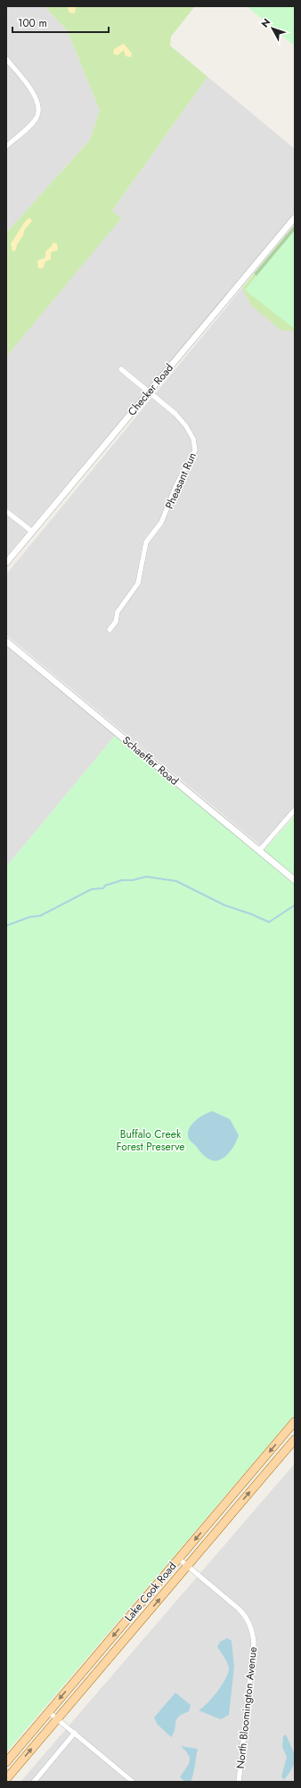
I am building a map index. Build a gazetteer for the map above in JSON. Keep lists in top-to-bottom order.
{
  "streets": {
    "main road": ["Lake Cook Road"],
    "street": [
      "Checker Road",
      "Pheasant Run",
      "Schaeffer Road",
      "North Bloomington Avenue"
    ]
  },
  "crossings": [
    ["Checker Road", "Pheasant Run"],
    ["Lake Cook Road", "North Bloomington Avenue"]
  ],
  "parks": ["Buffalo Creek Forest Preserve"],
  "scale_bar": "100 m",
  "north": "top left"
}
